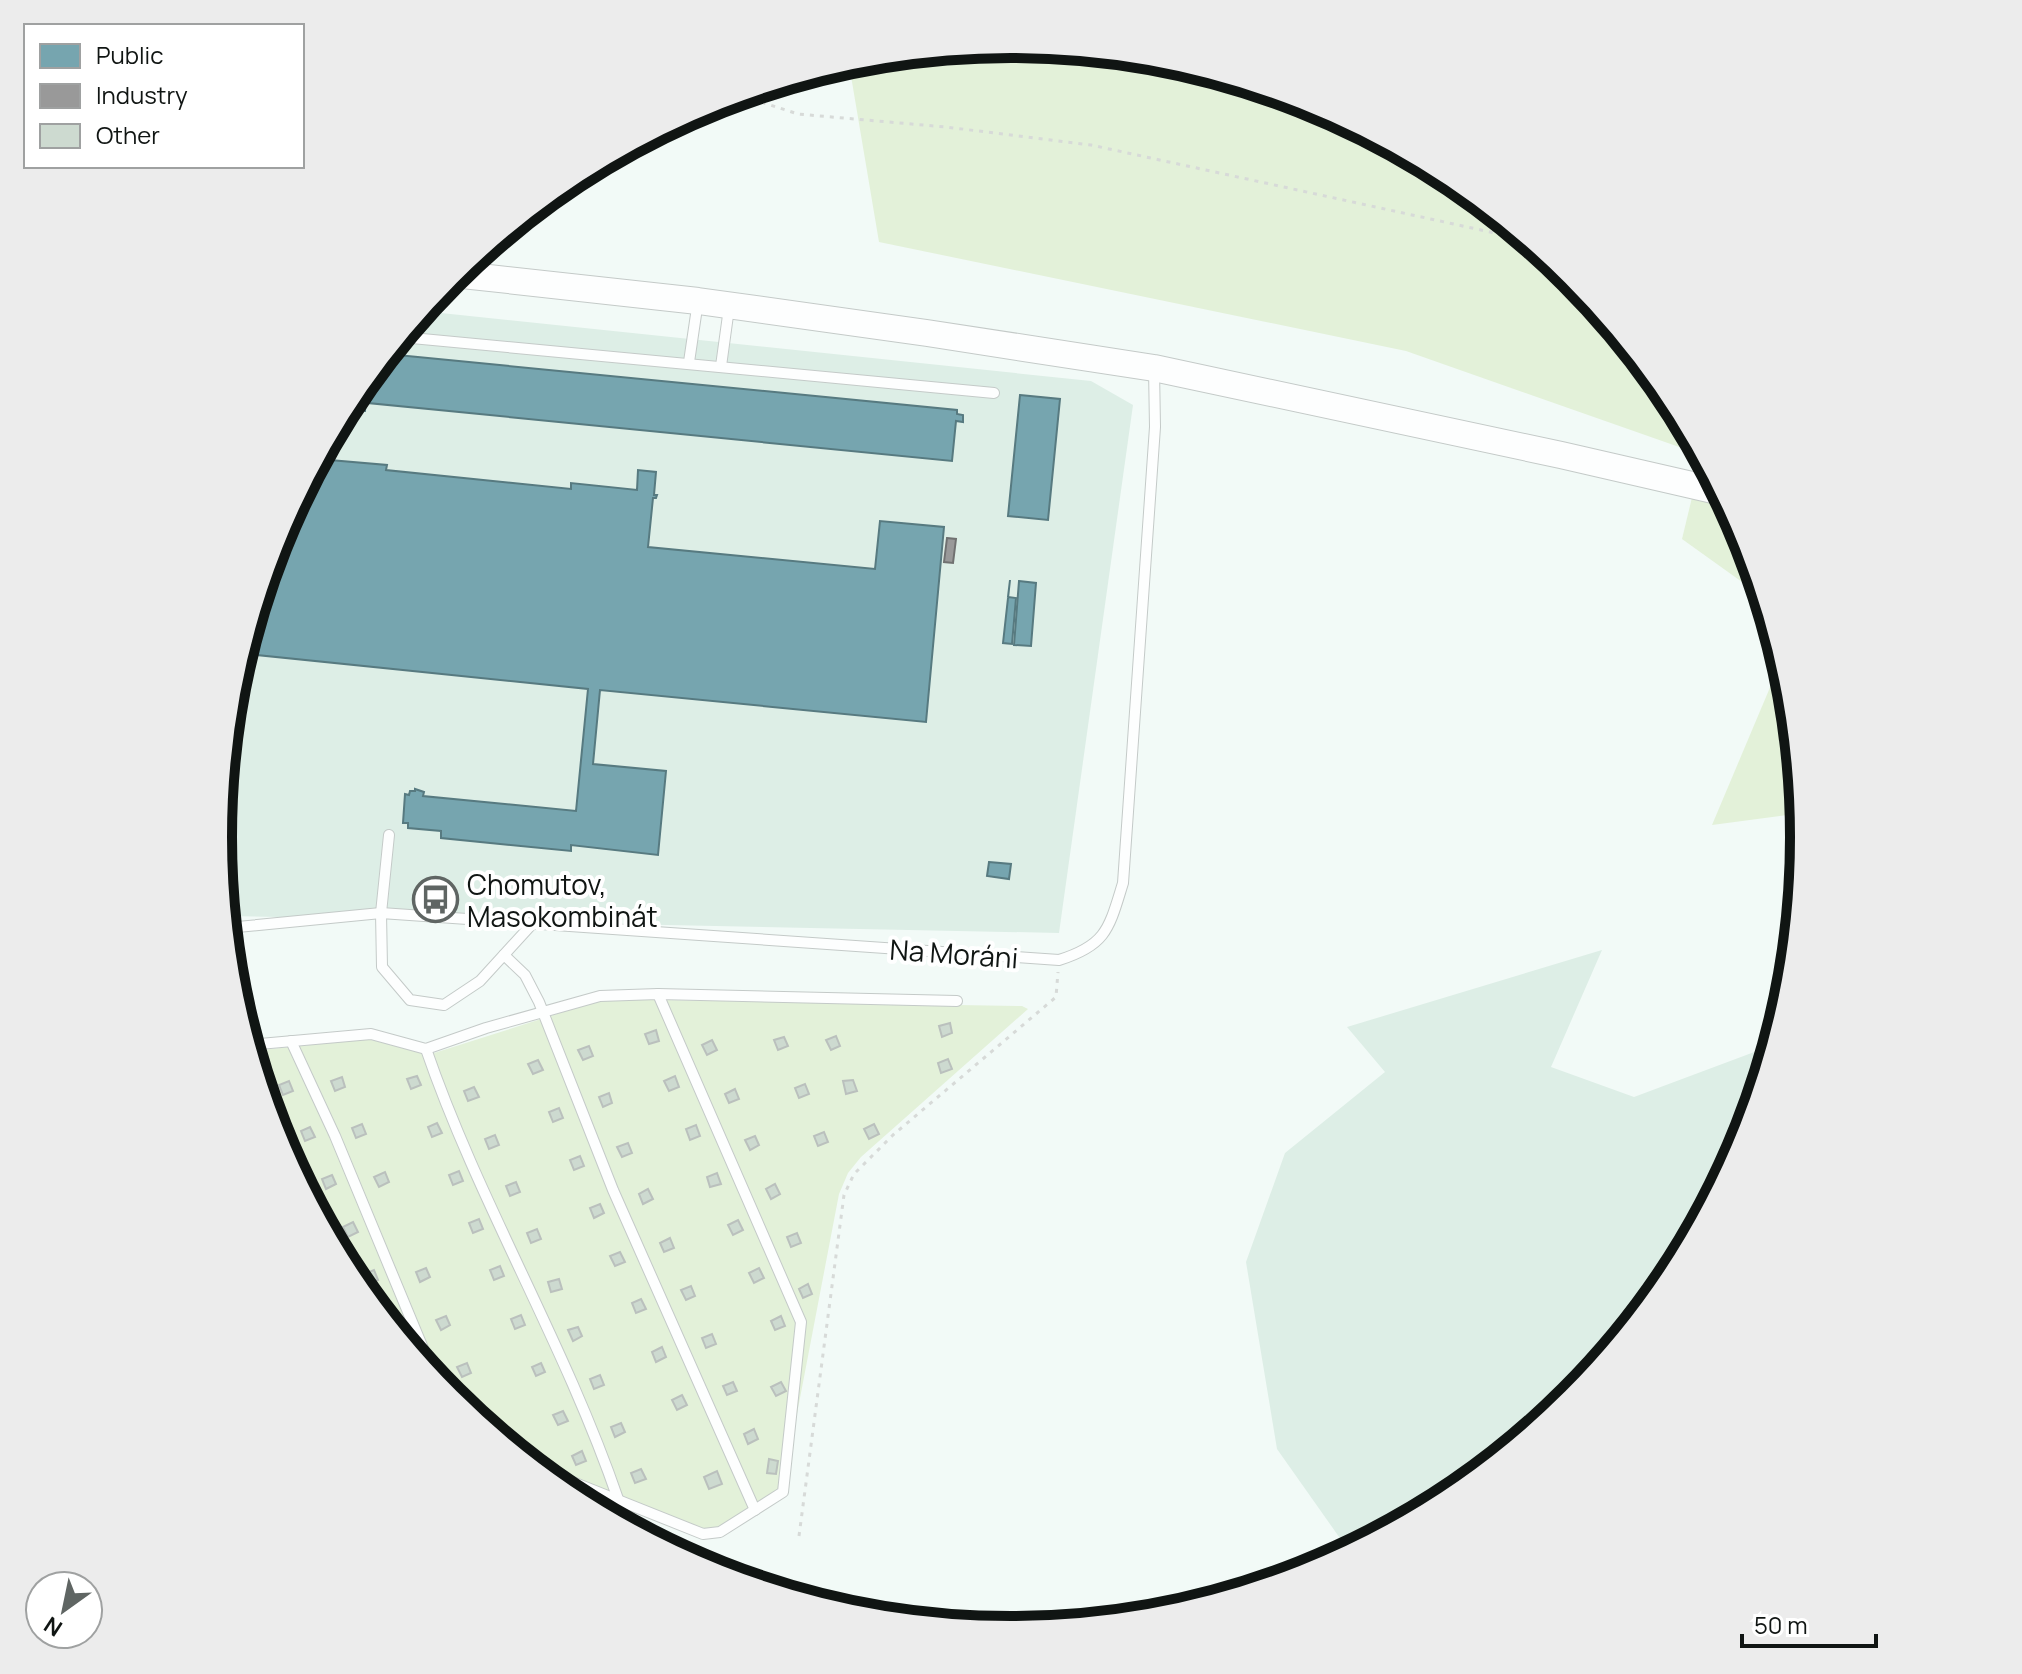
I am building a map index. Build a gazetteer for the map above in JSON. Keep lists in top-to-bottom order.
{
  "streets": {
    "lane": ["Na Moráni"]
  },
  "places": {
    "bus stop": ["Chomutov, Masokombinát"]
  },
  "legend": ["Public", "Industry", "Other"],
  "scale_bar": "50 m",
  "north": "bottom left"
}
